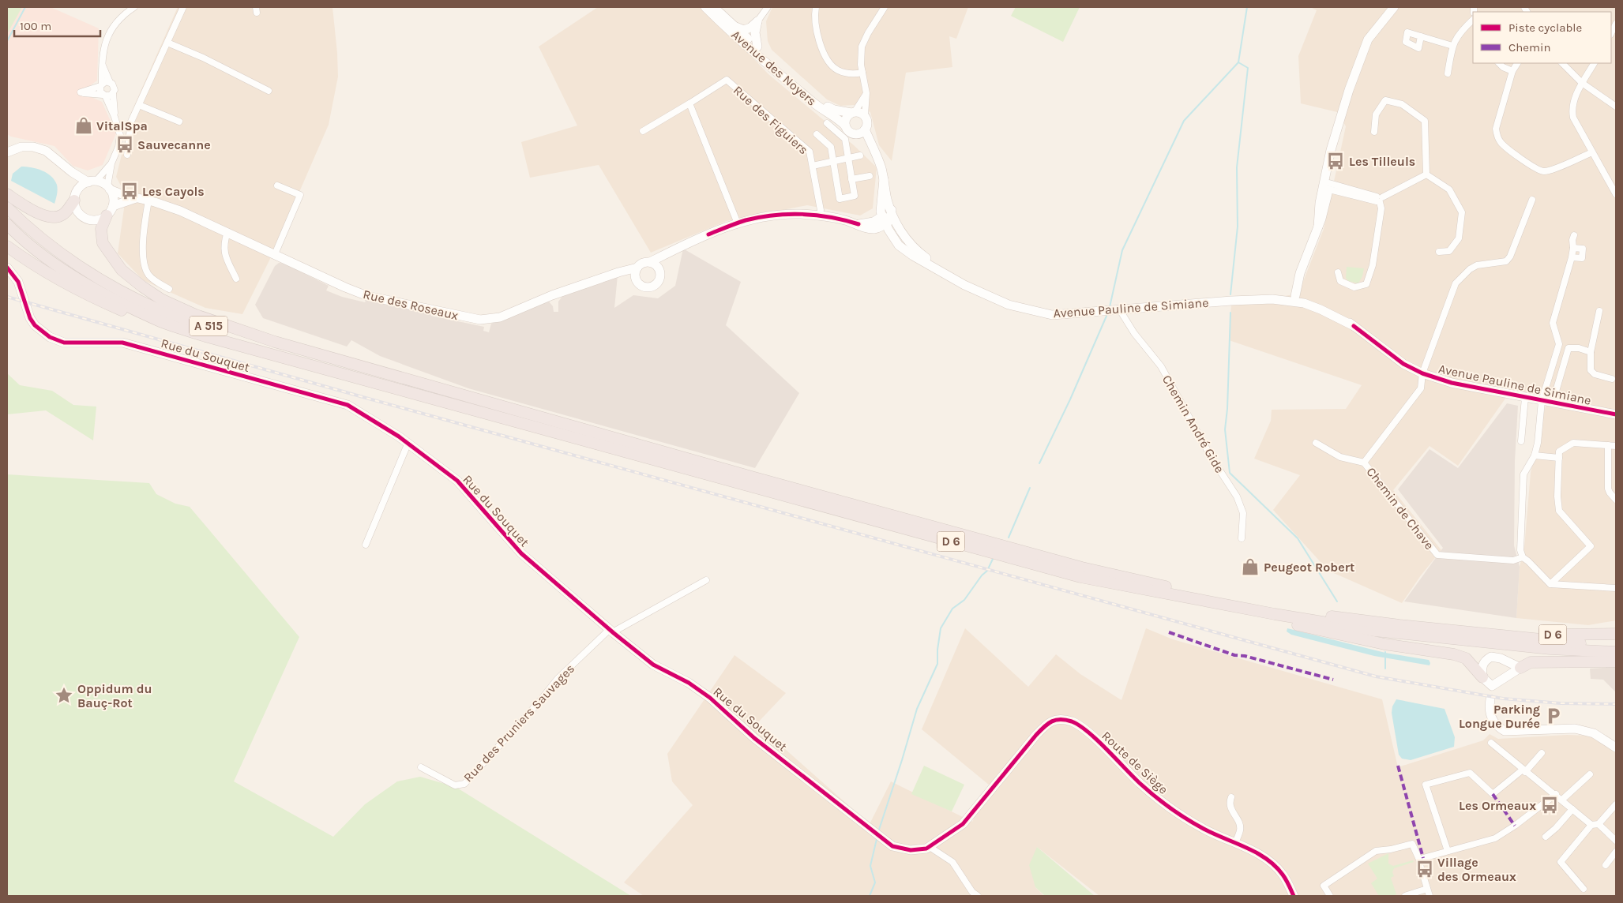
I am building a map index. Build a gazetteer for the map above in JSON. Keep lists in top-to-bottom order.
{
  "streets": {
    "highway": ["A 515", "D 6"],
    "street": [
      "Avenue des Noyers",
      "Rue des Figuiers",
      "Rue des Roseaux",
      "Avenue Pauline de Simiane",
      "Rue du Souquet",
      "Chemin André Gide",
      "Chemin de Chave",
      "Rue des Pruniers Sauvages",
      "Route de Siège"
    ]
  },
  "crossings": [
    ["Avenue Pauline de Simiane", "Chemin André Gide"],
    ["Avenue Pauline de Simiane", "Chemin de Chave"],
    ["A 515", "D 6"],
    ["Rue du Souquet", "Rue des Pruniers Sauvages"],
    ["Rue du Souquet", "Route de Siège"]
  ],
  "places": {
    "shop": ["VitalSpa", "Peugeot Robert"],
    "bus stop": [
      "Sauvecanne",
      "Les Tilleuls",
      "Les Cayols",
      "Les Ormeaux",
      "Village des Ormeaux"
    ],
    "place": ["Oppidum du Bauç-Rot"],
    "parking": ["Parking Longue Durée"]
  },
  "legend": ["Piste cyclable", "Chemin"],
  "scale_bar": "100 m"
}
